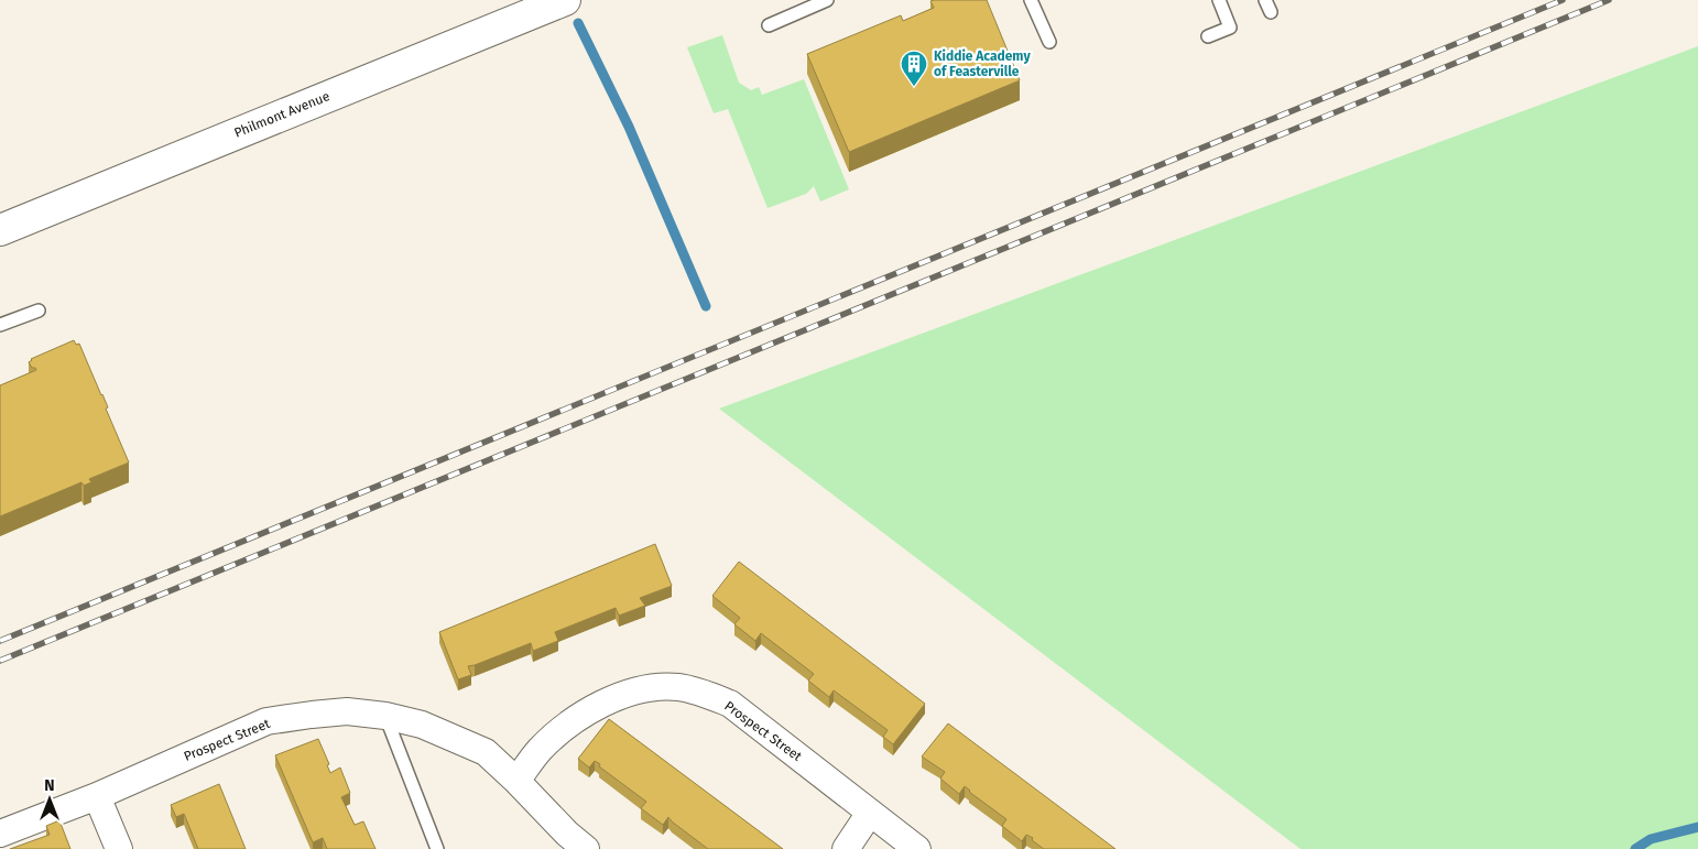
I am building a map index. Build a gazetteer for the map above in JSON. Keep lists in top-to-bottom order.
{
  "streets": {
    "main road": ["Philmont Avenue"],
    "street": ["Prospect Street"]
  },
  "places": {
    "building": ["Kiddie Academy of Feasterville"]
  },
  "north": "top"
}
